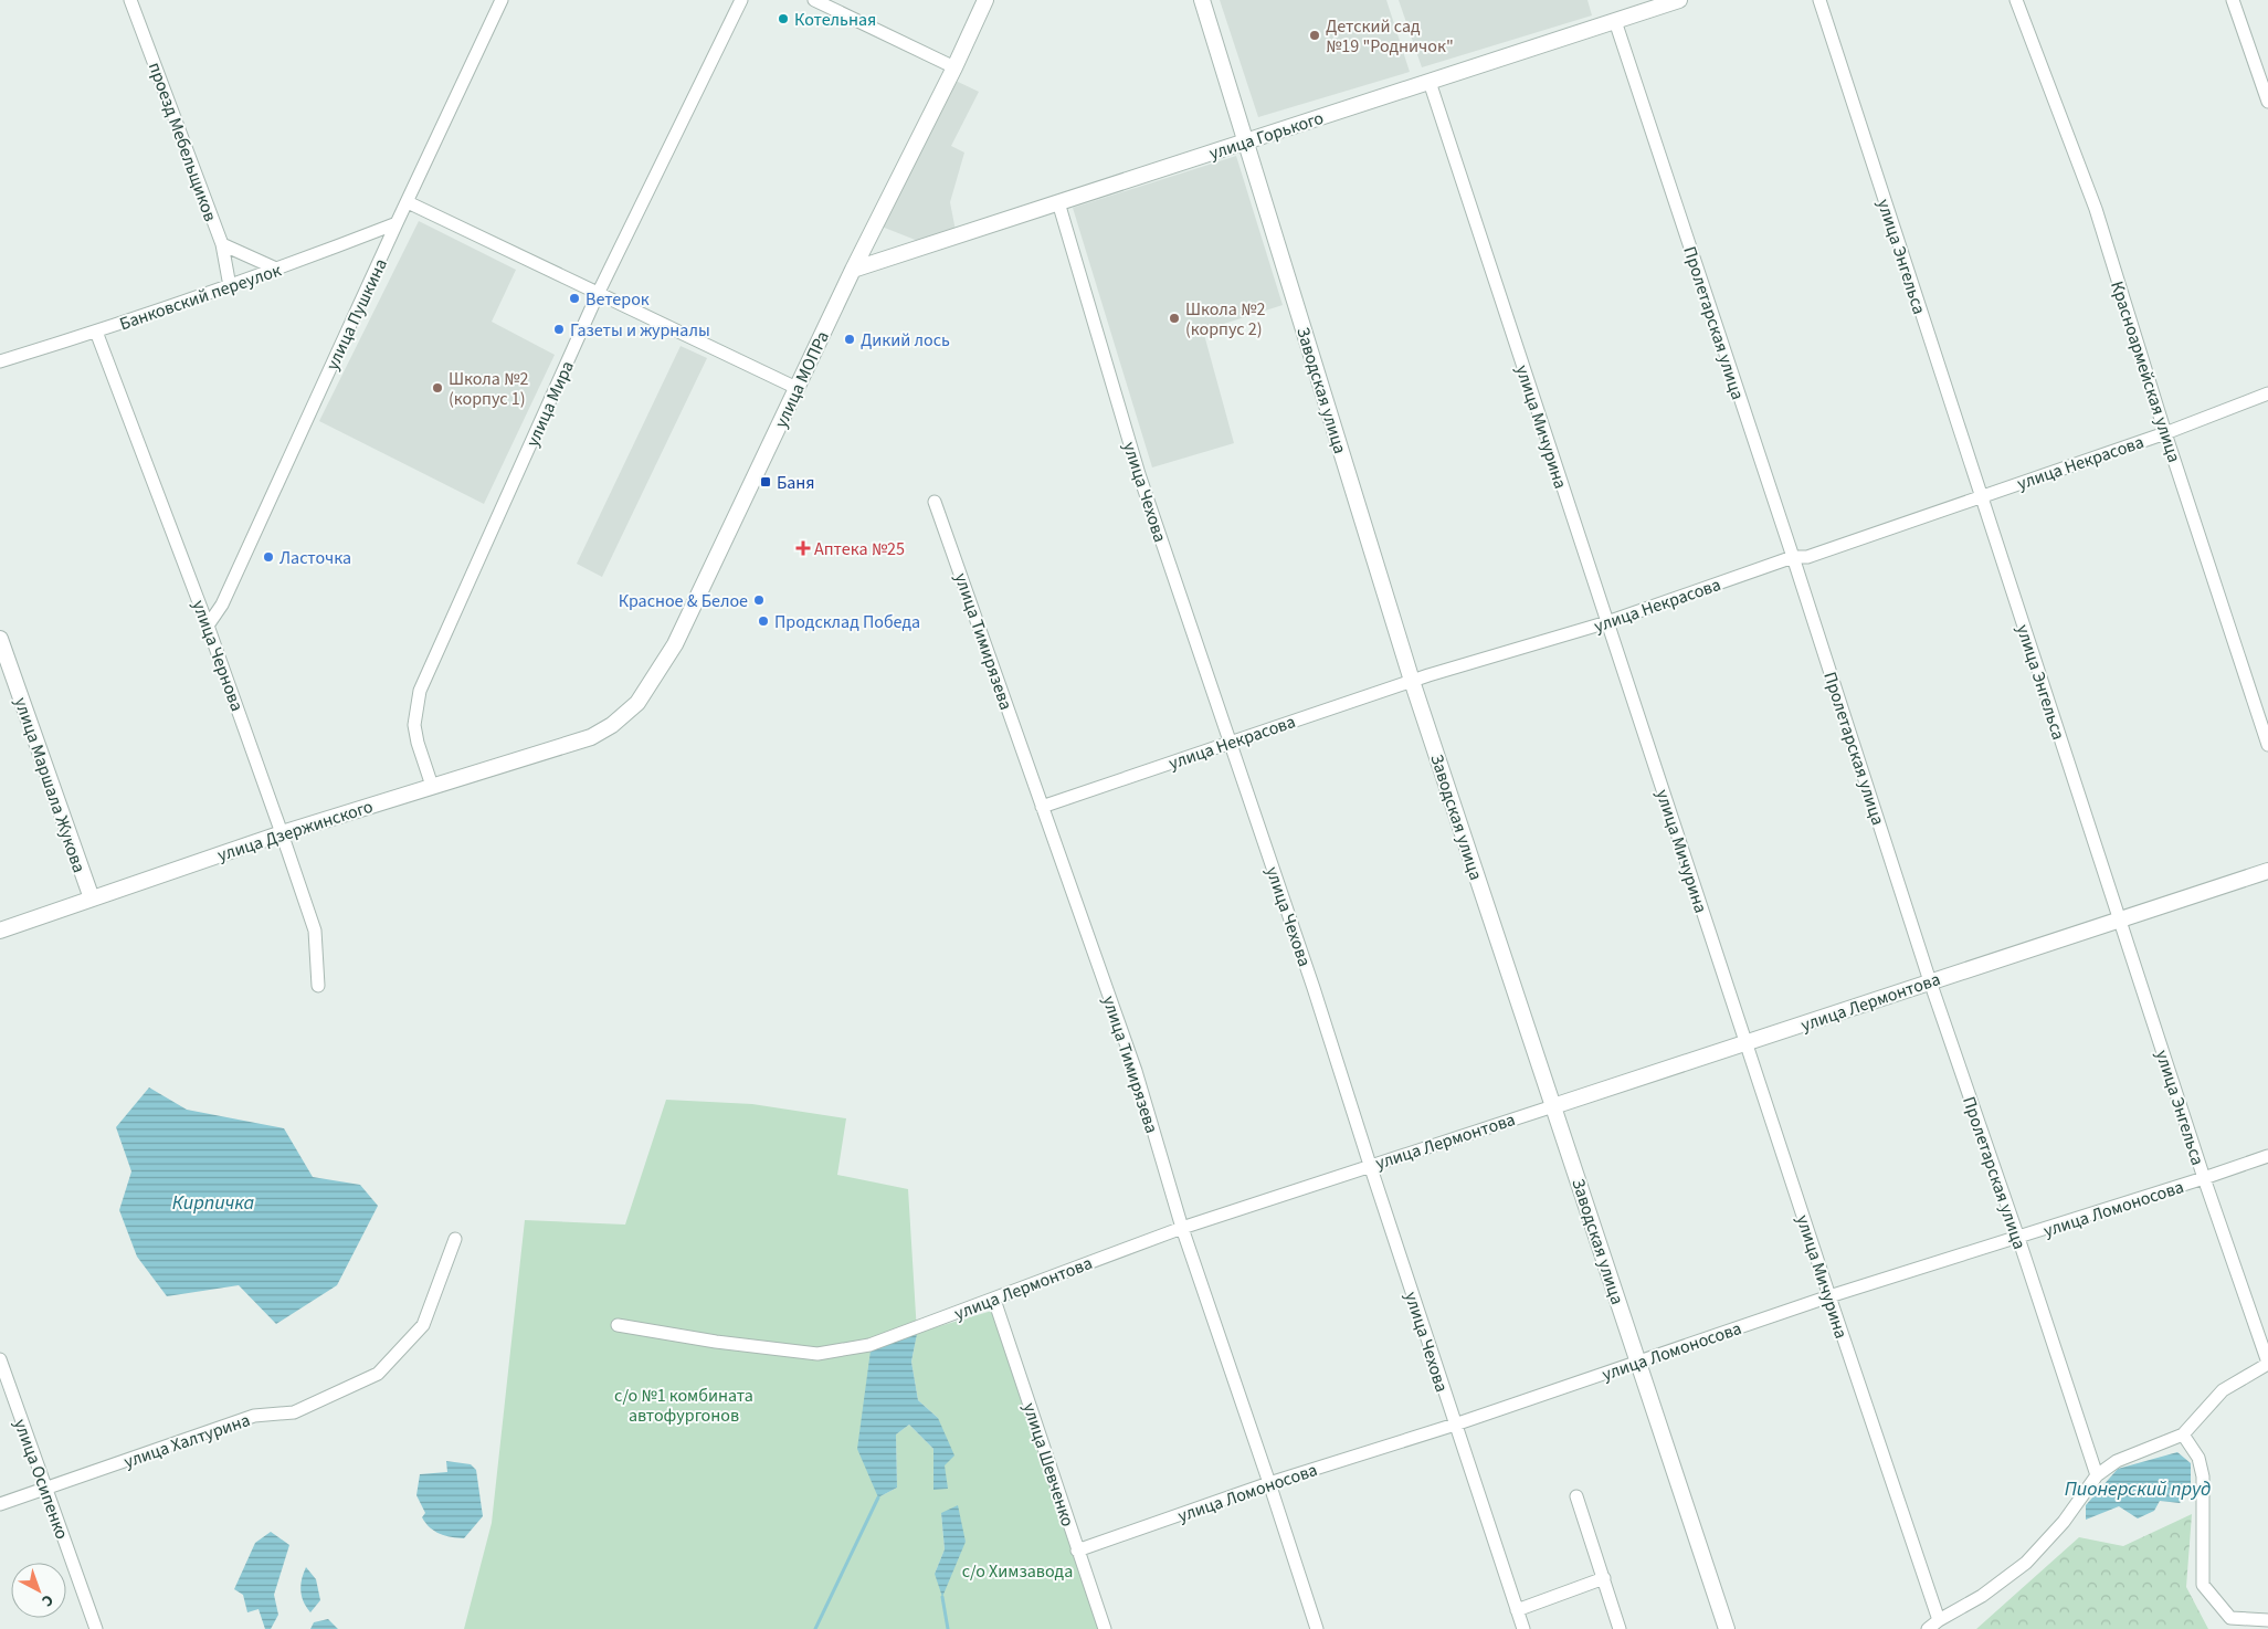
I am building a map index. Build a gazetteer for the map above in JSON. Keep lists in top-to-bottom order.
{
  "streets": {
    "street": [
      "улица Горького",
      "проезд Мебельщиков",
      "улица Энгельса",
      "Банковский переулок",
      "улица Пушкина",
      "Пролетарская улица",
      "Красноармейская улица",
      "улица МОПРа",
      "Заводская улица",
      "улица Мира",
      "улица Мичурина",
      "улица Некрасова",
      "улица Чехова",
      "улица Тимирязева",
      "улица Чернова",
      "улица Маршала Жукова",
      "улица Дзержинского",
      "улица Лермонтова",
      "улица Ломоносова",
      "улица Халтурина",
      "улица Шевченко",
      "улица Осипенко"
    ]
  },
  "crossings": [
    ["улица Горького", "Пролетарская улица"],
    ["улица Горького", "улица МОПРа"],
    ["улица Горького", "Заводская улица"],
    ["улица Горького", "улица Мичурина"],
    ["улица Горького", "улица Чехова"],
    ["проезд Мебельщиков", "Банковский переулок"],
    ["улица Энгельса", "улица Некрасова"],
    ["улица Энгельса", "улица Лермонтова"],
    ["улица Энгельса", "улица Ломоносова"],
    ["Банковский переулок", "улица Пушкина"],
    ["Банковский переулок", "улица Чернова"],
    ["улица Пушкина", "улица Чернова"],
    ["Пролетарская улица", "улица Некрасова"],
    ["Пролетарская улица", "улица Лермонтова"],
    ["Пролетарская улица", "улица Ломоносова"],
    ["Красноармейская улица", "улица Некрасова"],
    ["улица МОПРа", "улица Дзержинского"],
    ["Заводская улица", "улица Некрасова"],
    ["Заводская улица", "улица Лермонтова"],
    ["Заводская улица", "улица Ломоносова"],
    ["улица Мира", "улица Дзержинского"],
    ["улица Мичурина", "улица Некрасова"],
    ["улица Мичурина", "улица Лермонтова"],
    ["улица Мичурина", "улица Ломоносова"],
    ["улица Некрасова", "улица Чехова"],
    ["улица Некрасова", "улица Тимирязева"],
    ["улица Чехова", "улица Лермонтова"],
    ["улица Чехова", "улица Ломоносова"],
    ["улица Тимирязева", "улица Лермонтова"],
    ["улица Тимирязева", "улица Ломоносова"],
    ["улица Чернова", "улица Дзержинского"],
    ["улица Маршала Жукова", "улица Дзержинского"],
    ["улица Лермонтова", "улица Шевченко"],
    ["улица Ломоносова", "улица Шевченко"],
    ["улица Халтурина", "улица Осипенко"]
  ],
  "water": ["Кирпичка", "Пионерский пруд"],
  "parks": ["с/о №1 комбината автофургонов", "с/о Химзавода"],
  "places": {
    "other": [
      "Котельная",
      "Детский сад №19 \"Родничок\"",
      "Ветерок",
      "Школа №2 (корпус 2)",
      "Газеты и журналы",
      "Дикий лось",
      "Школа №2 (корпус 1)",
      "Ласточка",
      "Красное & Белое",
      "Продсклад Победа"
    ],
    "transit": ["Баня"],
    "health": ["Аптека №25"]
  },
  "north": "bottom right"
}
